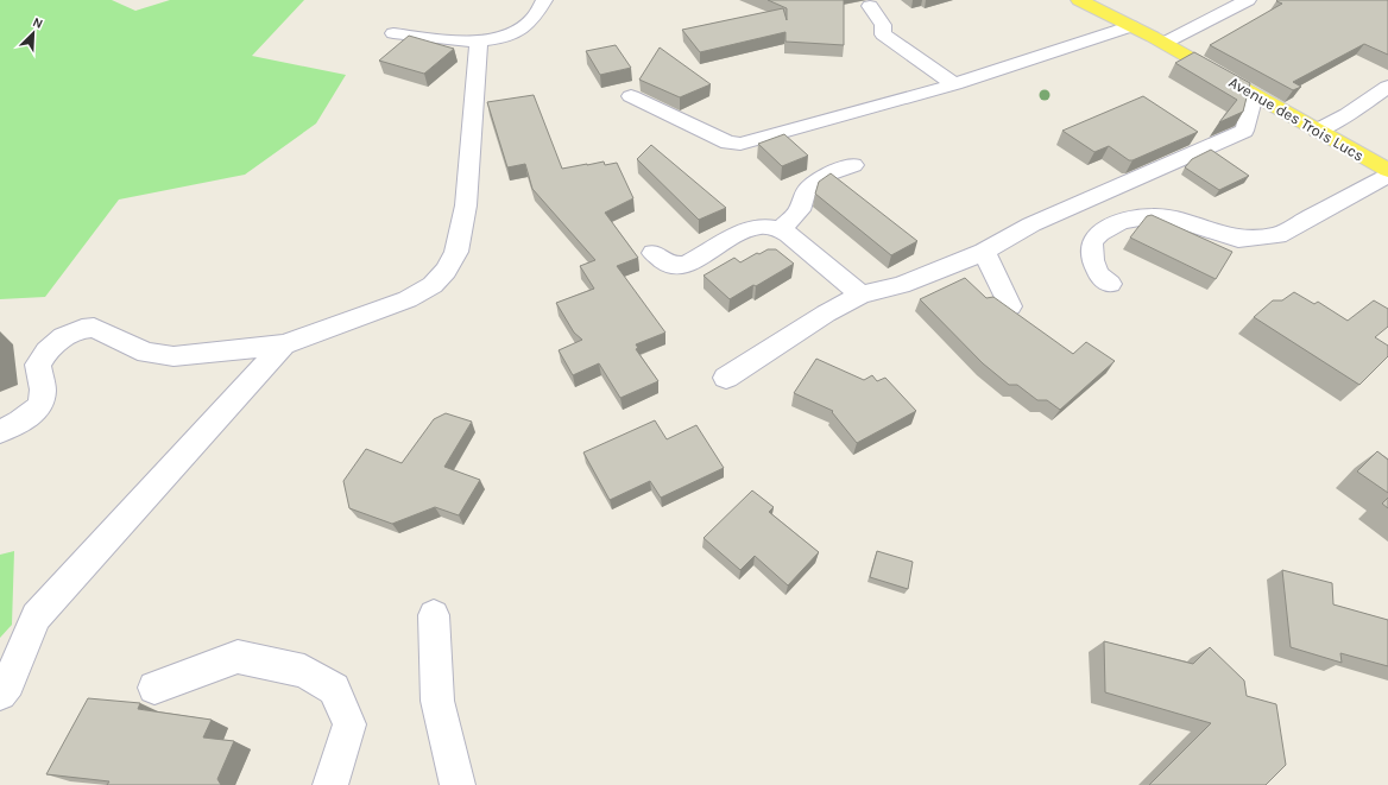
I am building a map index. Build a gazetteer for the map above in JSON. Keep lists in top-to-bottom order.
{
  "streets": {
    "main road": ["Avenue des Trois Lucs"]
  },
  "north": "top right"
}
